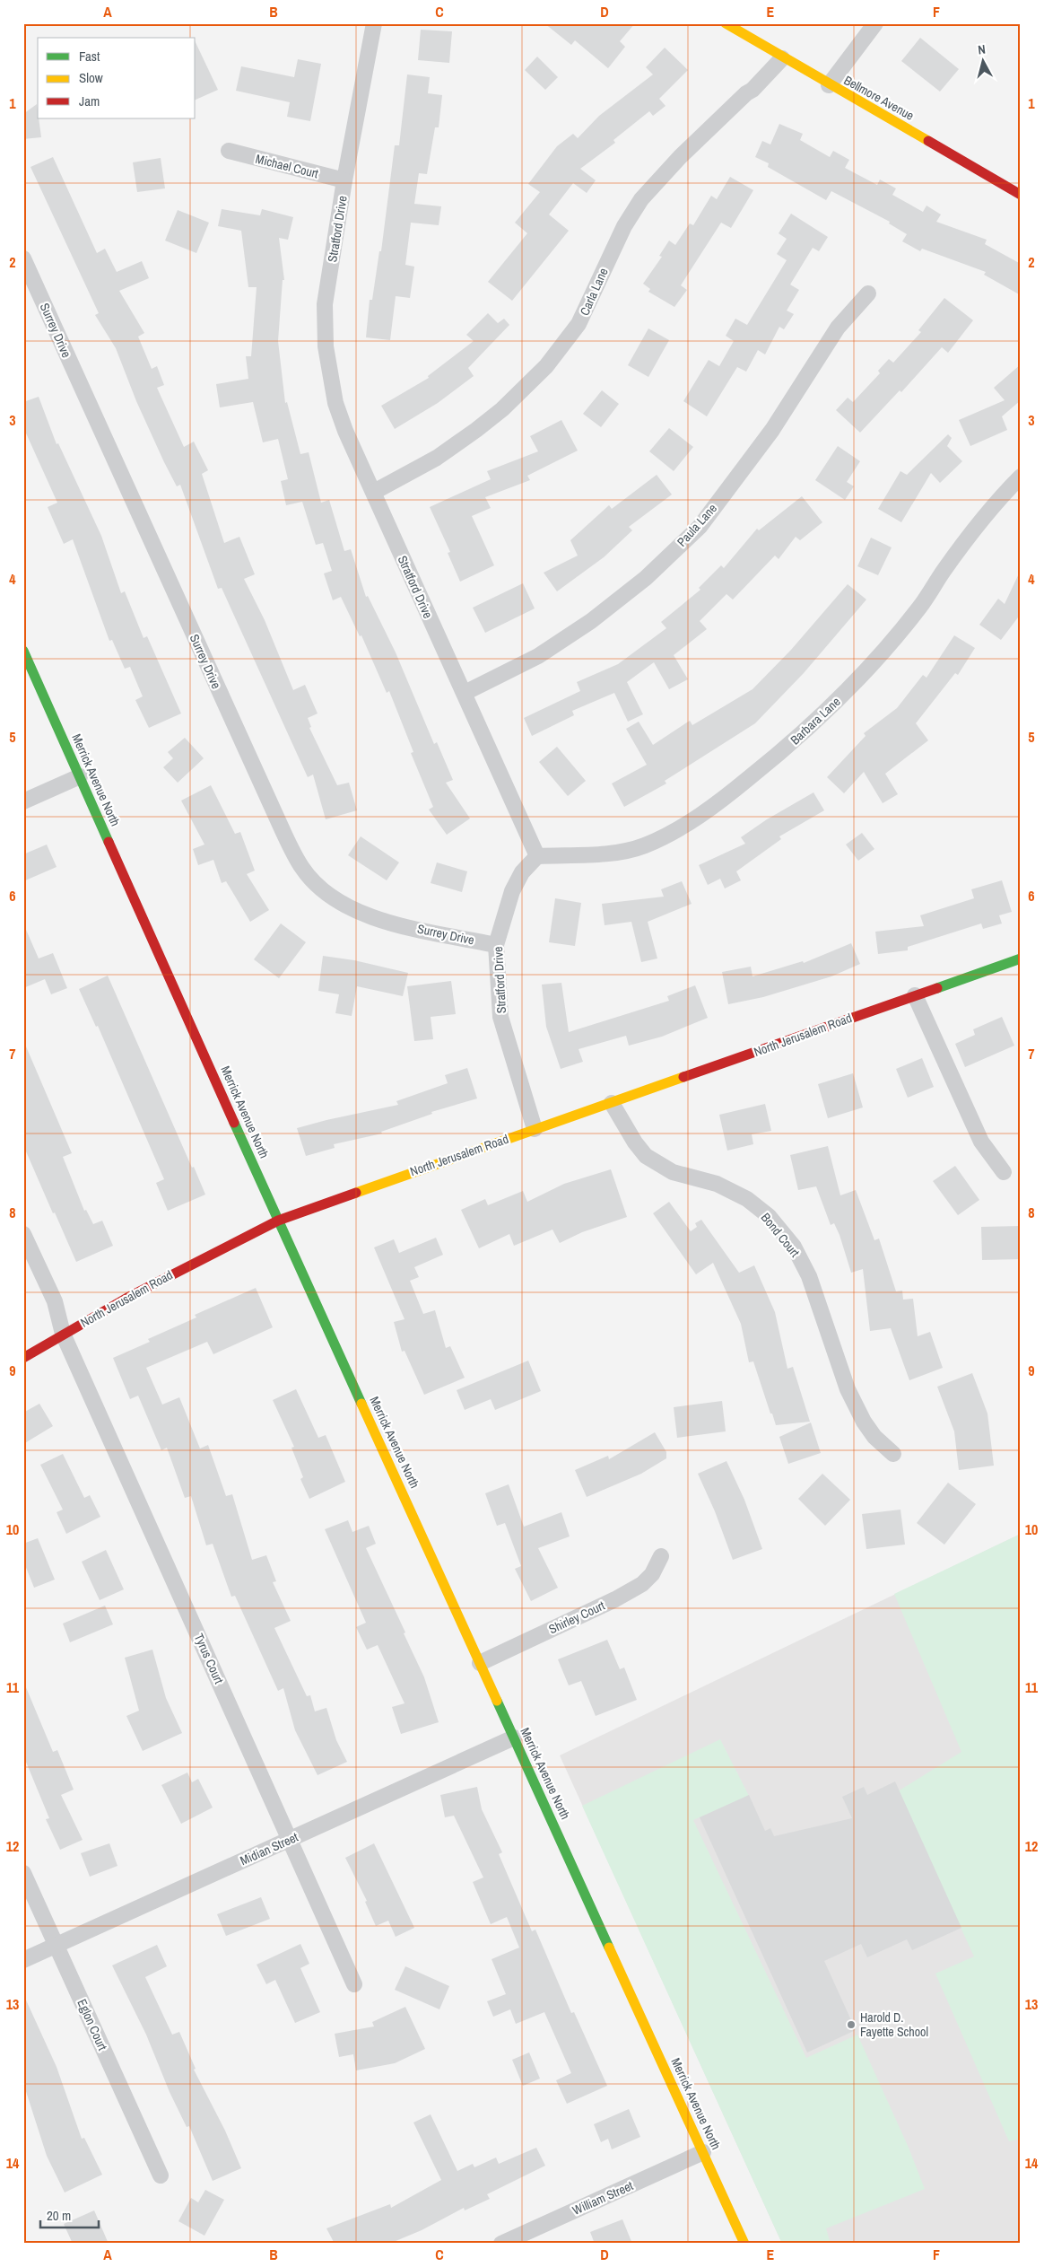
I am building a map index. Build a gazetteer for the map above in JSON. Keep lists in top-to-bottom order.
{
  "streets": {
    "main road": ["Bellmore Avenue", "Merrick Avenue North", "North Jerusalem Road"],
    "street": [
      "Michael Court",
      "Stratford Drive",
      "Carla Lane",
      "Surrey Drive",
      "Paula Lane",
      "Barbara Lane",
      "Bond Court",
      "Shirley Court",
      "Tyrus Court",
      "Midian Street",
      "Eglon Court",
      "William Street"
    ]
  },
  "crossings": [
    ["Bellmore Avenue", "Carla Lane"],
    ["Michael Court", "Stratford Drive"],
    ["Stratford Drive", "Carla Lane"],
    ["Stratford Drive", "Surrey Drive"],
    ["Stratford Drive", "Paula Lane"],
    ["Stratford Drive", "Barbara Lane"],
    ["Stratford Drive", "North Jerusalem Road"],
    ["Merrick Avenue North", "North Jerusalem Road"],
    ["Merrick Avenue North", "Shirley Court"],
    ["Merrick Avenue North", "Midian Street"],
    ["Merrick Avenue North", "William Street"],
    ["North Jerusalem Road", "Bond Court"],
    ["North Jerusalem Road", "Tyrus Court"],
    ["Tyrus Court", "Midian Street"],
    ["Midian Street", "Eglon Court"]
  ],
  "places": ["Harold D. Fayette School"],
  "legend": ["Fast", "Slow", "Jam"],
  "scale_bar": "20 m",
  "north": "top",
  "grid": {
    "columns": [
      "A",
      "B",
      "C",
      "D",
      "E",
      "F"
    ],
    "rows": [
      "1",
      "2",
      "3",
      "4",
      "5",
      "6",
      "7",
      "8",
      "9",
      "10",
      "11",
      "12",
      "13",
      "14"
    ]
  }
}
